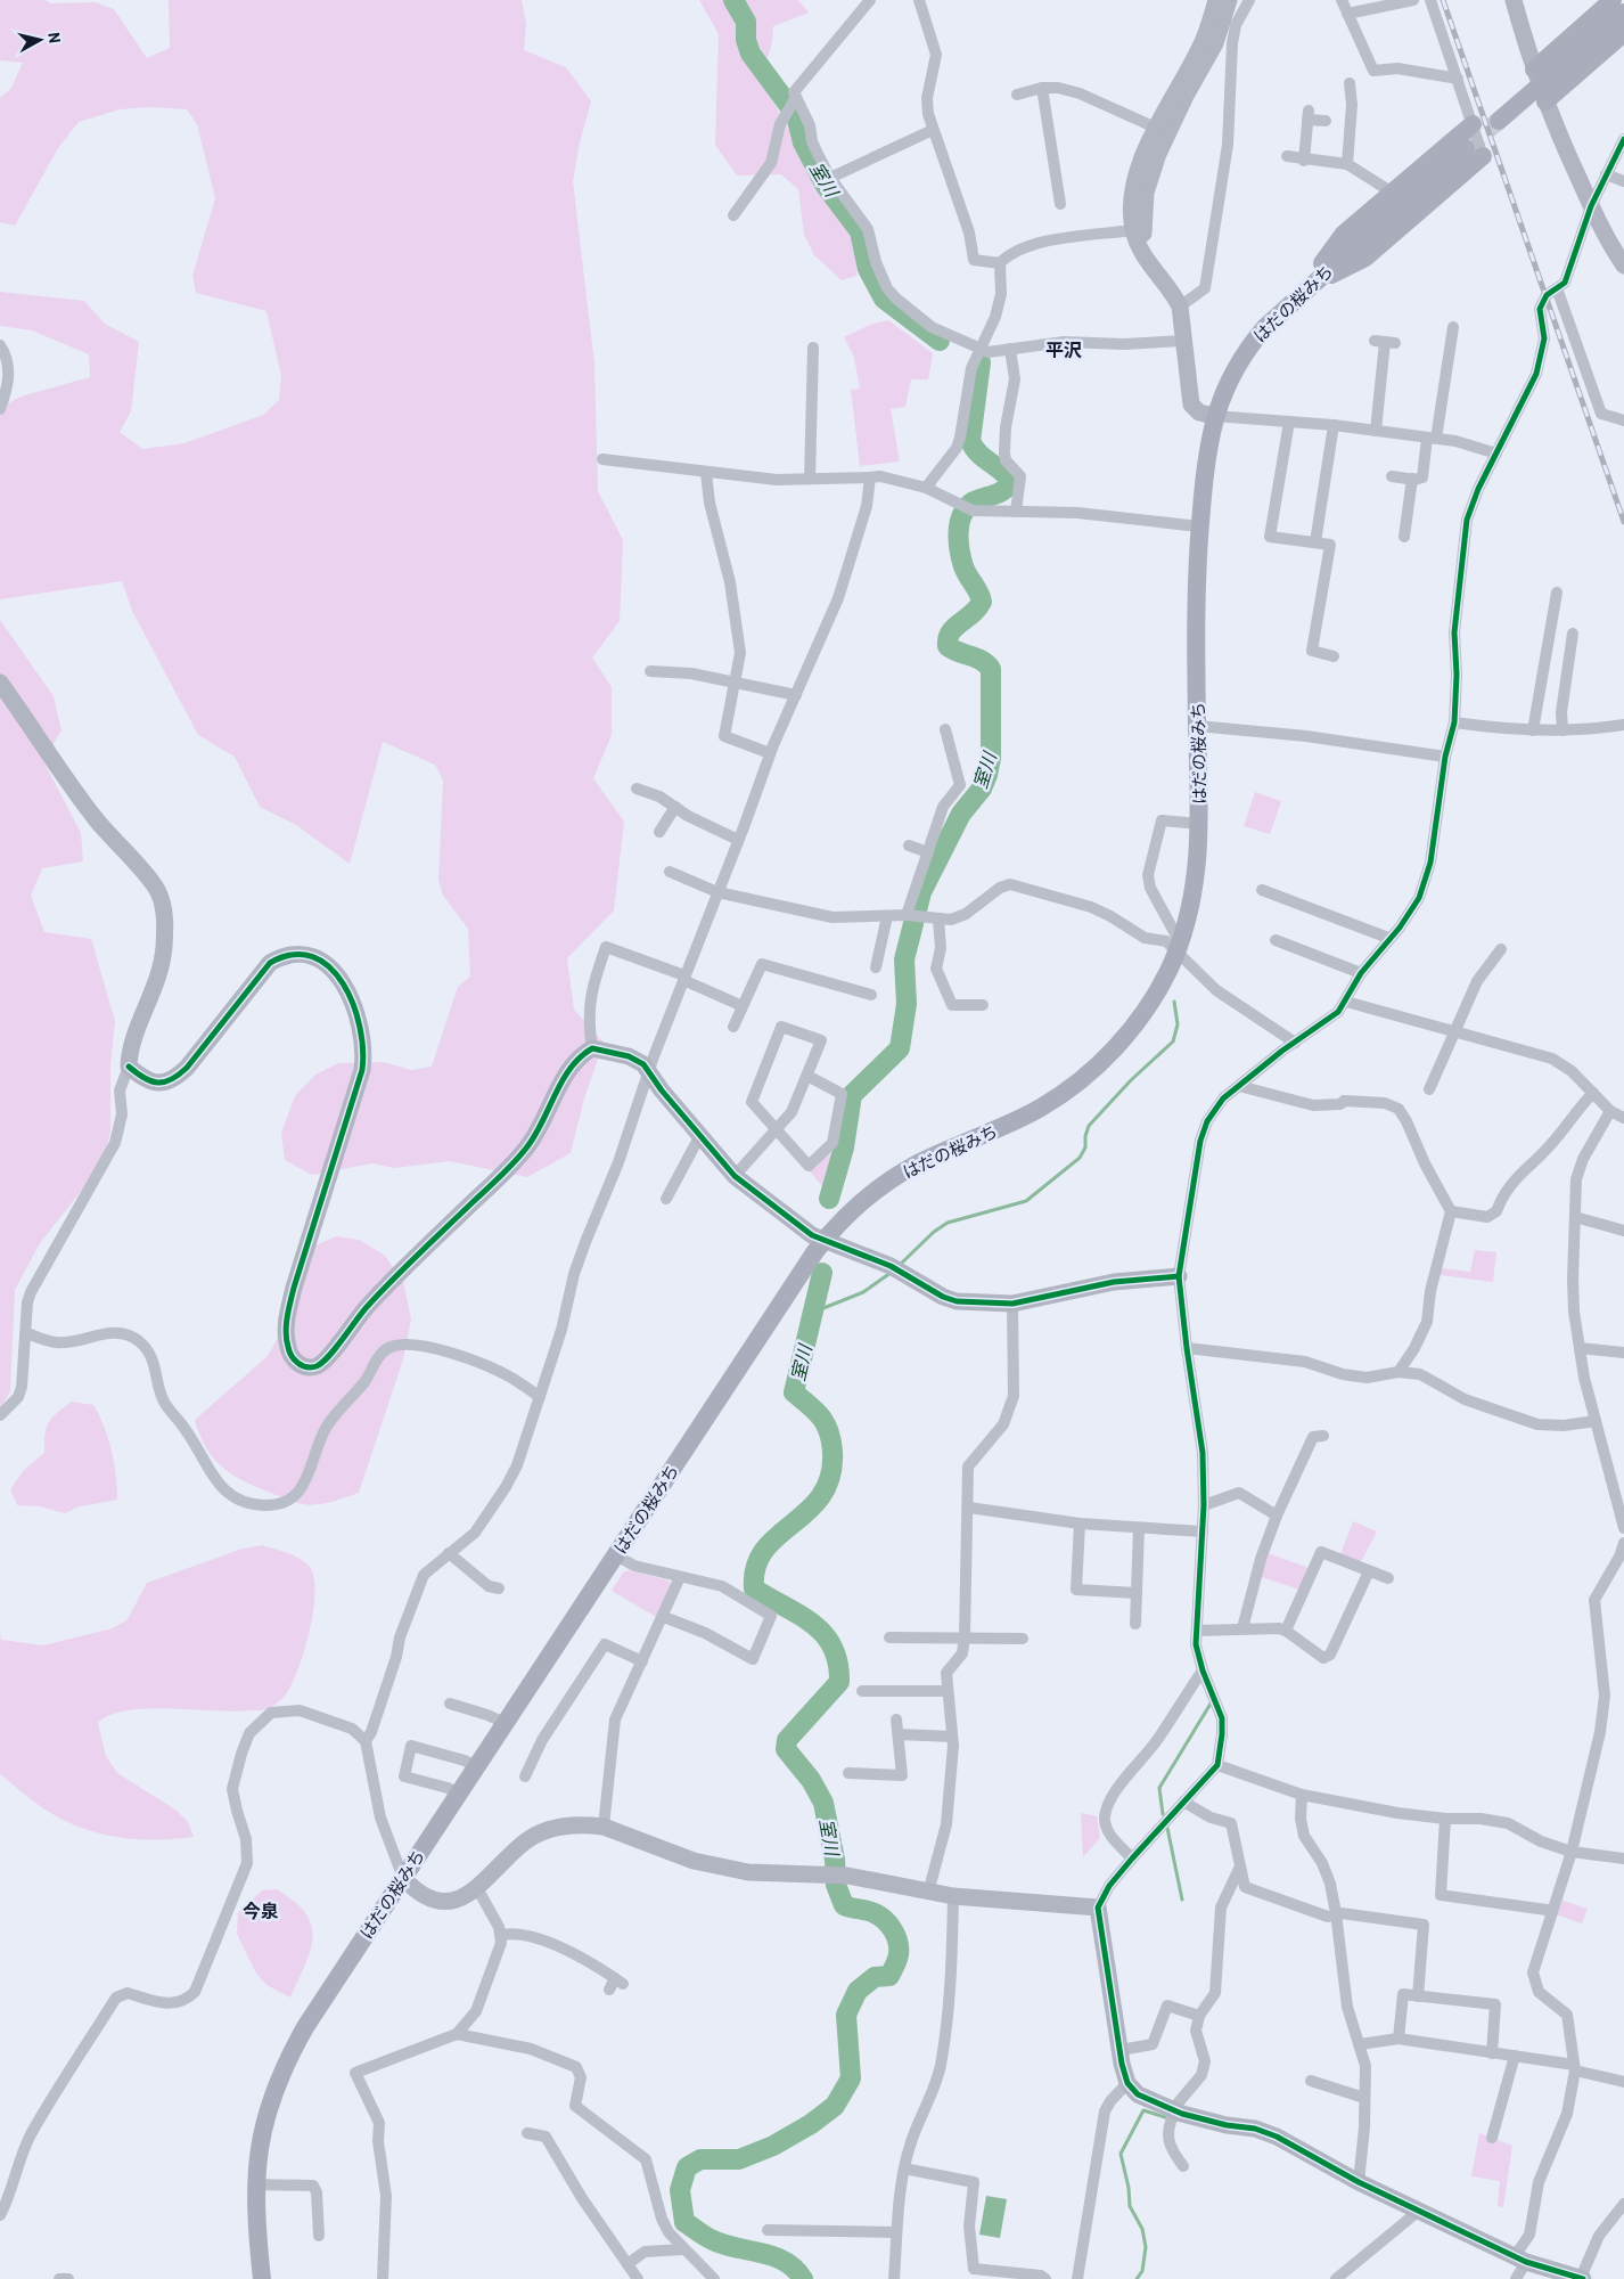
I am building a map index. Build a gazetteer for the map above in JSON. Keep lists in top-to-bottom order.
{
  "streets": {
    "main road": ["はだの桜みち"]
  },
  "districts": ["平沢", "今泉"],
  "water": ["室川"],
  "north": "right"
}
